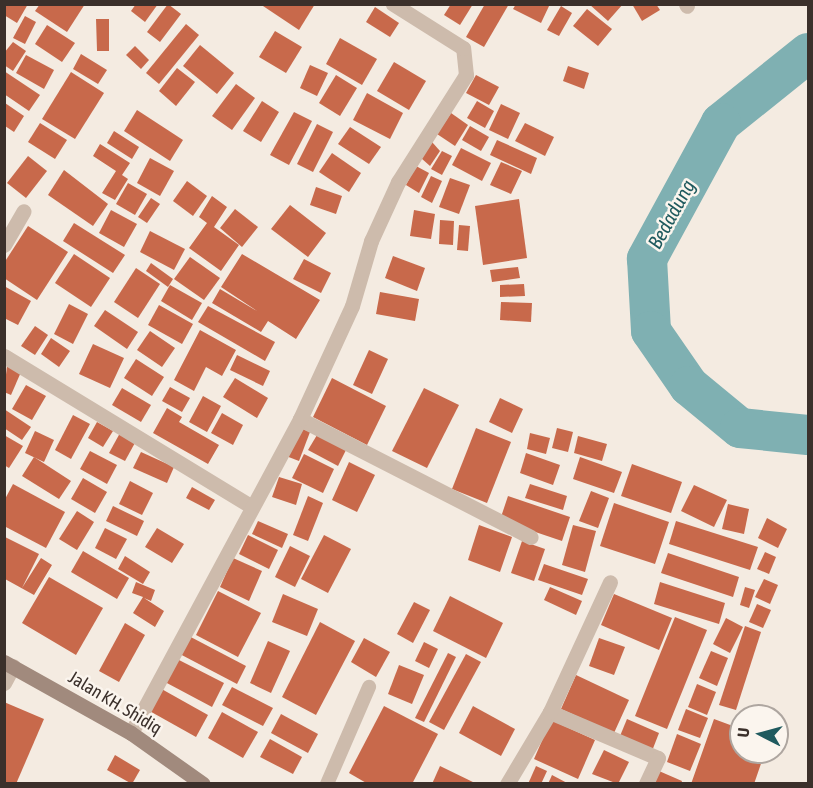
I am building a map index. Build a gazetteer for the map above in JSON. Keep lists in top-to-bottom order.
{
  "streets": {
    "main road": ["Jalan KH. Shidiq"]
  },
  "water": ["Bedadung"],
  "north": "left"
}
